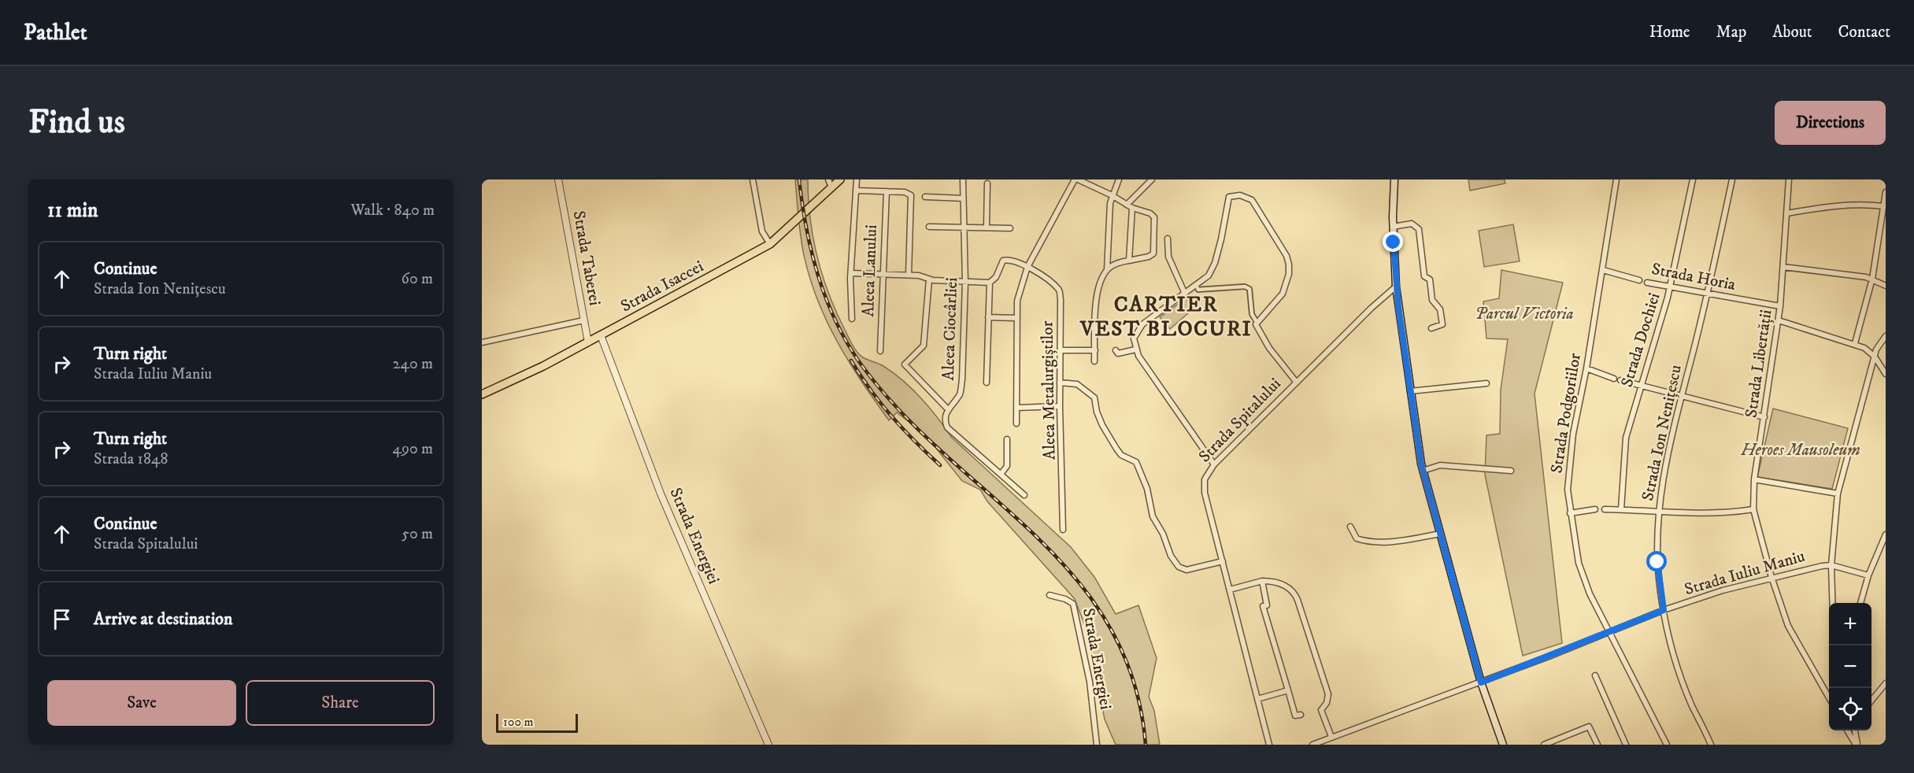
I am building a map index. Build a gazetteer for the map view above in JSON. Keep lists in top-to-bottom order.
{
  "streets": {
    "main road": ["Strada Isaccei"],
    "street": [
      "Strada Taberei",
      "Aleea Lanului",
      "Strada Horia",
      "Aleea Ciocârliei",
      "Strada Dochiei",
      "Strada Libertății",
      "Aleea Metalurgiștilor",
      "Strada Podgoriilor",
      "Strada Spitalului",
      "Strada Ion Nenițescu",
      "Strada Energiei",
      "Strada Iuliu Maniu"
    ]
  },
  "crossings": [
    ["Strada Taberei", "Strada Isaccei"],
    ["Strada Horia", "Strada Dochiei"],
    ["Strada Horia", "Strada Libertății"],
    ["Strada Horia", "Strada Podgoriilor"],
    ["Strada Horia", "Strada Ion Nenițescu"],
    ["Strada Isaccei", "Strada Energiei"],
    ["Strada Libertății", "Strada Iuliu Maniu"],
    ["Strada Podgoriilor", "Strada Iuliu Maniu"],
    ["Strada Ion Nenițescu", "Strada Iuliu Maniu"]
  ],
  "districts": ["CARTIER VEST BLOCURI"],
  "parks": ["Parcul Victoria", "Heroes Mausoleum"],
  "scale_bar": "100 m",
  "page": {
    "header": "Pathlet",
    "nav": [
      "Home",
      "Map",
      "About",
      "Contact"
    ],
    "buttons": [
      "Directions",
      ["Save", "Share"]
    ],
    "title": "Find us",
    "heading": ["11 min", "Walk · 840 m"],
    "list": [
      ["Continue", "Strada Ion Nenițescu", "60 m"],
      ["Turn right", "Strada Iuliu Maniu", "240 m"],
      ["Turn right", "Strada 1848", "490 m"],
      ["Continue", "Strada Spitalului", "50 m"],
      "Arrive at destination"
    ],
    "map_buttons": ["+", "−"],
    "scale": "100 m"
  }
}
